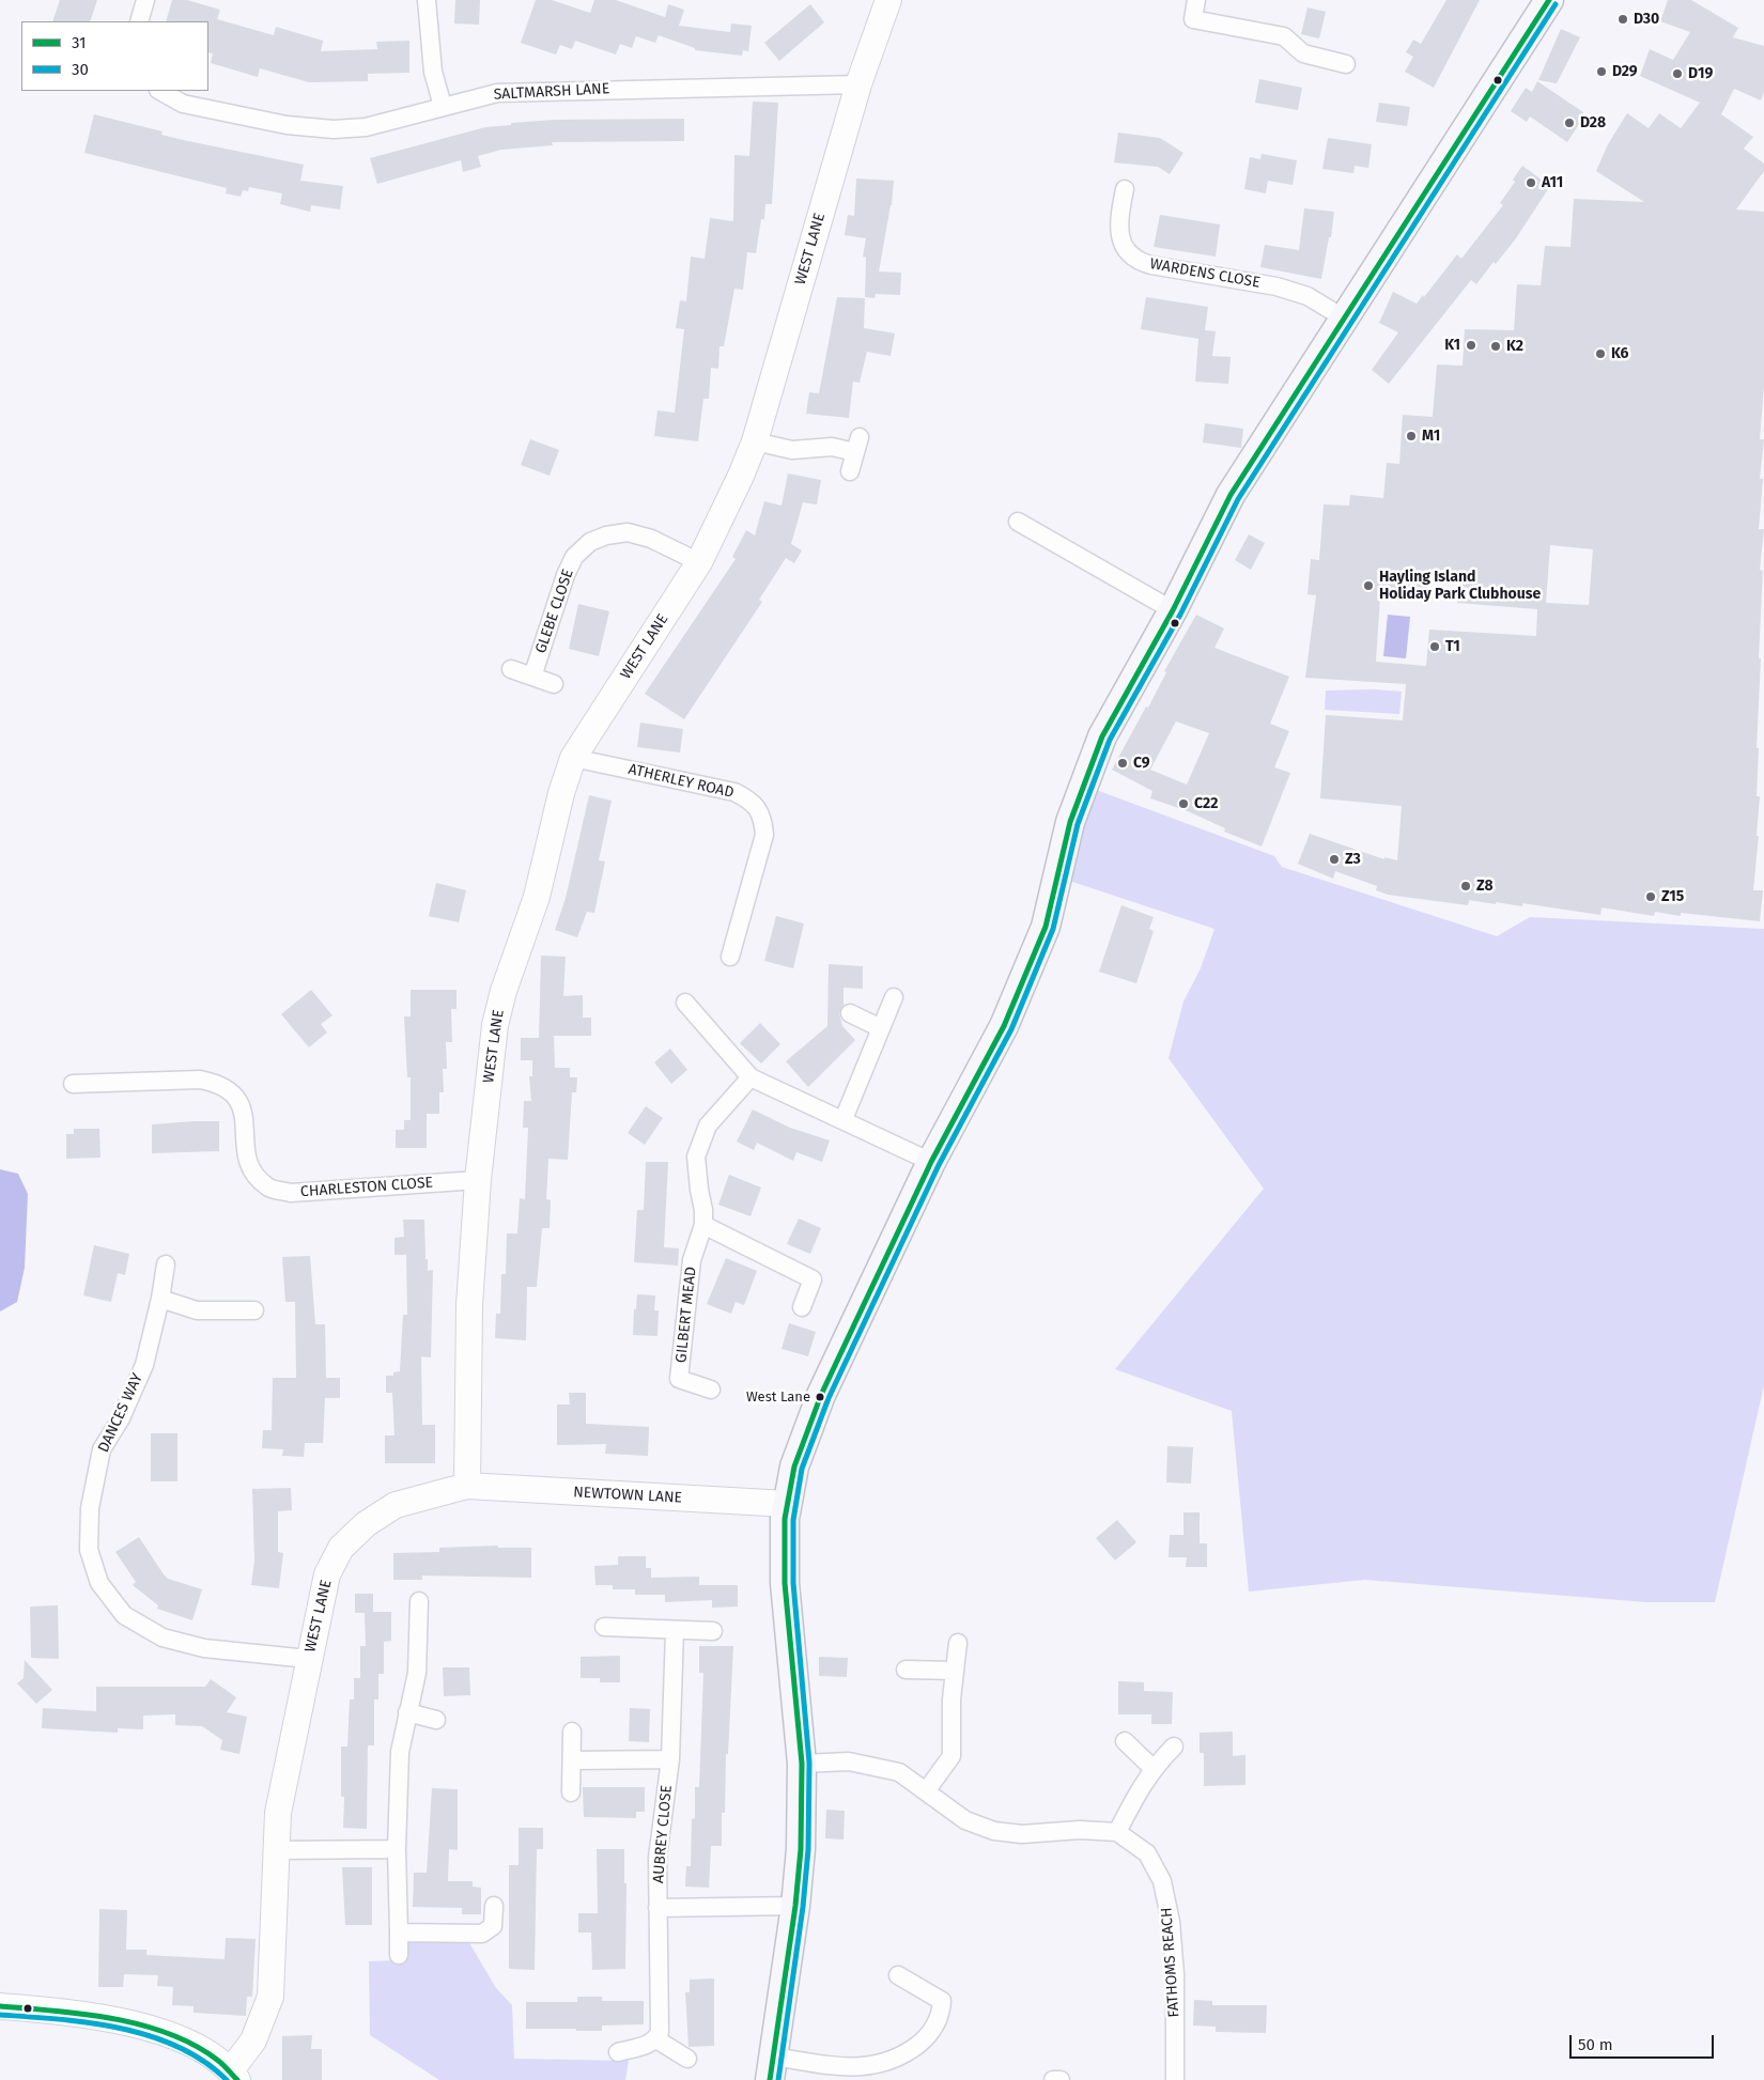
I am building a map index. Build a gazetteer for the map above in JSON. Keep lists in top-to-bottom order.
{
  "streets": {
    "street": [
      "SALTMARSH LANE",
      "WEST LANE",
      "WARDENS CLOSE",
      "GLEBE CLOSE",
      "ATHERLEY ROAD",
      "CHARLESTON CLOSE",
      "GILBERT MEAD",
      "DANCES WAY",
      "NEWTOWN LANE",
      "AUBREY CLOSE",
      "FATHOMS REACH"
    ]
  },
  "crossings": [
    ["SALTMARSH LANE", "WEST LANE"],
    ["WEST LANE", "GLEBE CLOSE"],
    ["WEST LANE", "ATHERLEY ROAD"],
    ["WEST LANE", "CHARLESTON CLOSE"],
    ["WEST LANE", "DANCES WAY"],
    ["WEST LANE", "NEWTOWN LANE"]
  ],
  "places": [
    "D30",
    "D29",
    "D19",
    "D28",
    "A11",
    "K1",
    "K2",
    "K6",
    "M1",
    "Hayling Island Holiday Park Clubhouse",
    "T1",
    "C9",
    "C22",
    "Z3",
    "Z8",
    "Z15",
    "West Lane"
  ],
  "lines": ["transit line 31", "transit line 30"],
  "legend": ["31", "30"],
  "scale_bar": "50 m"
}
